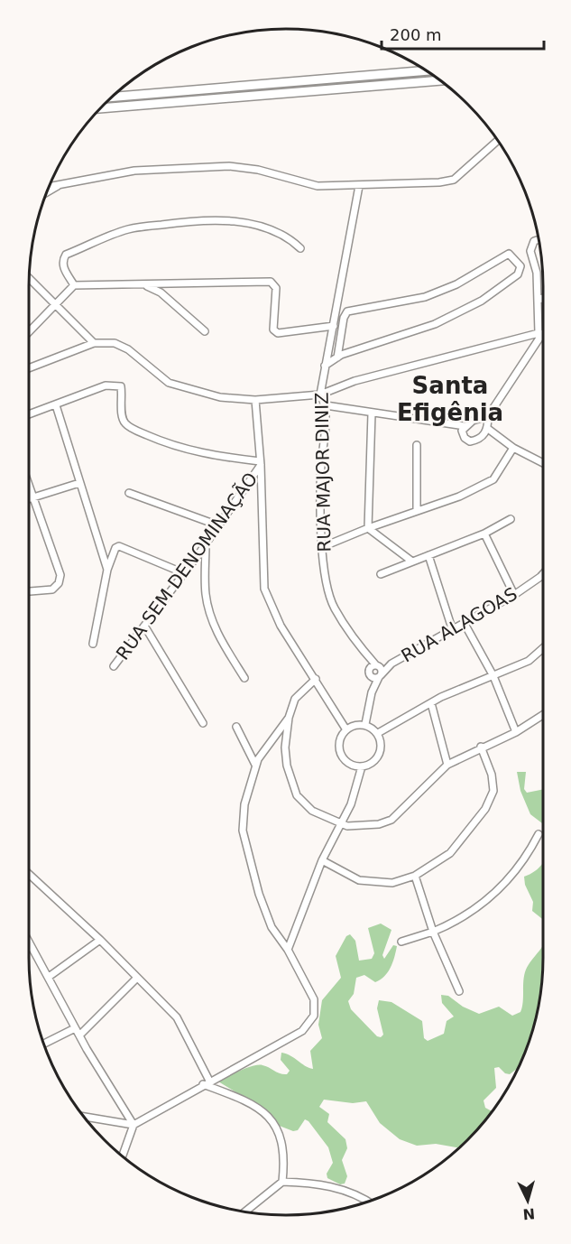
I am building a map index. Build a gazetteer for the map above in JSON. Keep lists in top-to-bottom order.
{
  "streets": {
    "street": ["RUA MAJOR DINIZ", "RUA SEM DENOMINAÇÃO", "RUA ALAGOAS"]
  },
  "crossings": [
    ["RUA MAJOR DINIZ", "RUA ALAGOAS"]
  ],
  "districts": ["Santa Efigênia"],
  "scale_bar": "200 m",
  "north": "bottom"
}
